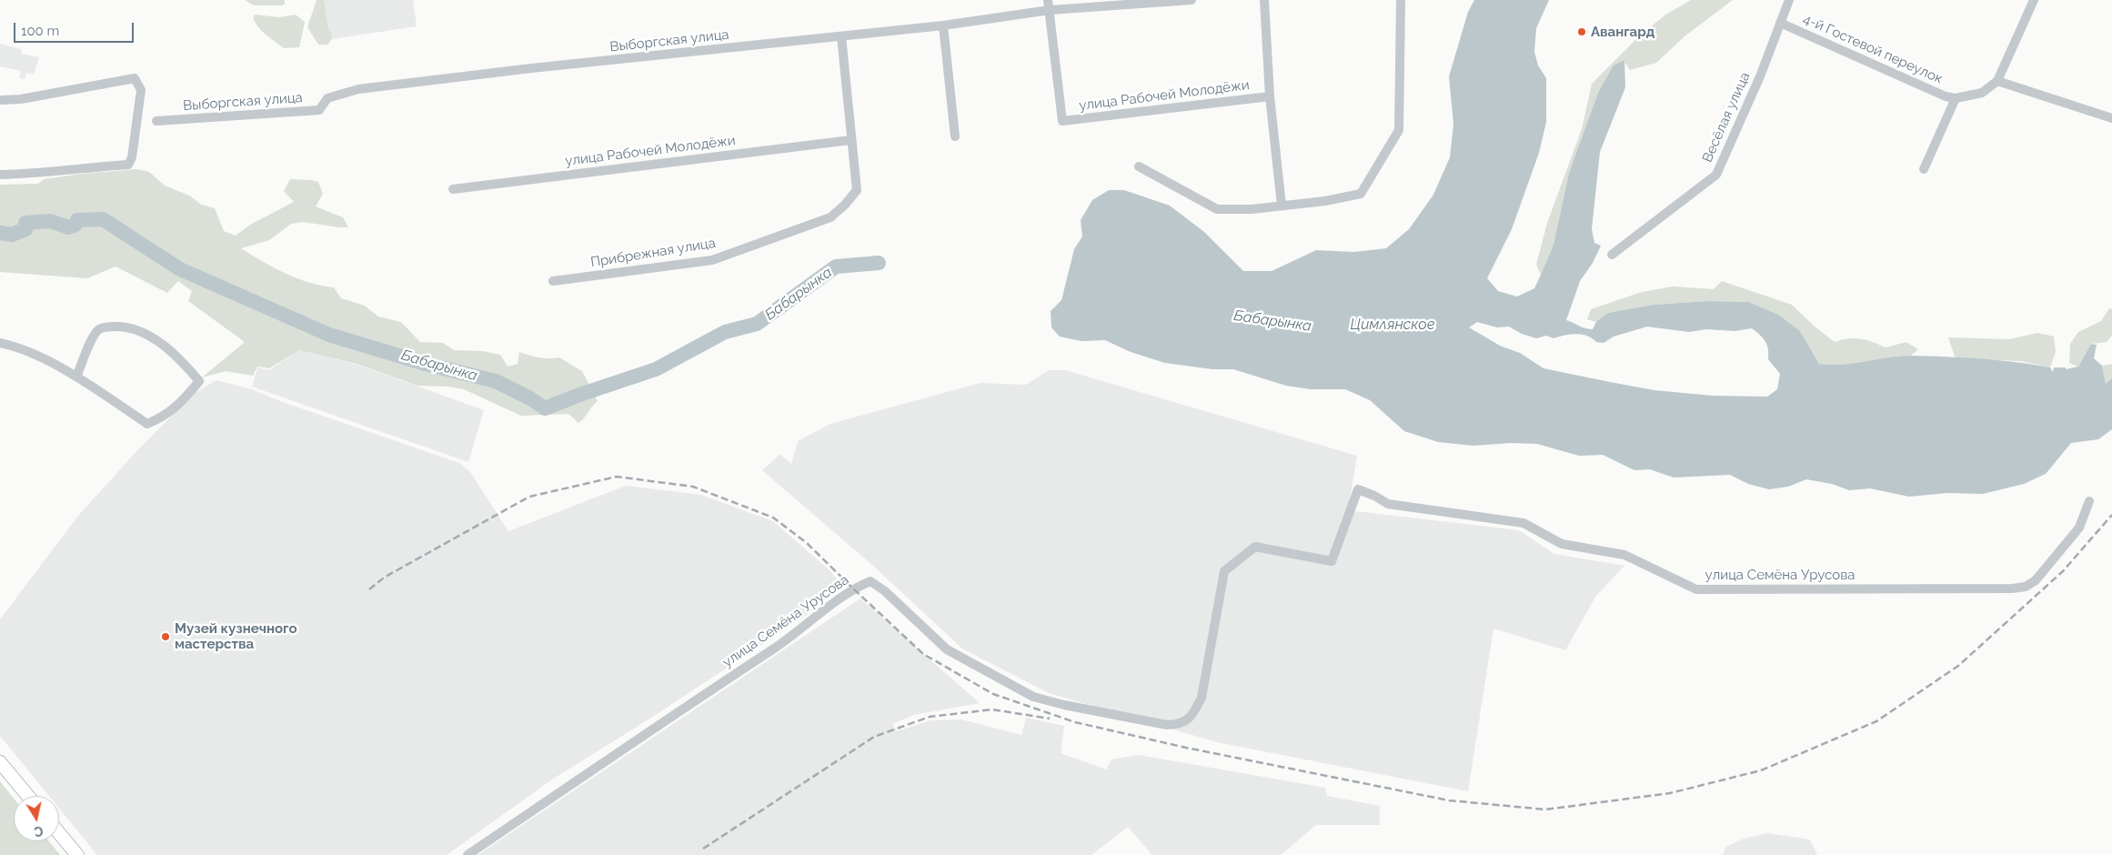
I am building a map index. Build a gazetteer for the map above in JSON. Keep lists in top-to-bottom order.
{
  "streets": {
    "street": [
      "Выборгская улица",
      "4-й Гостевой переулок",
      "улица Рабочей Молодёжи",
      "Весёлая улица",
      "Прибрежная улица",
      "улица Семёна Урусова"
    ]
  },
  "crossings": [
    ["Выборгская улица", "улица Рабочей Молодёжи"],
    ["Выборгская улица", "Прибрежная улица"],
    ["4-й Гостевой переулок", "Весёлая улица"],
    ["улица Рабочей Молодёжи", "Прибрежная улица"]
  ],
  "water": ["Бабарынка", "Цимлянское"],
  "places": ["Авангард", "Музей кузнечного мастерства"],
  "scale_bar": "100 m",
  "north": "bottom"
}
